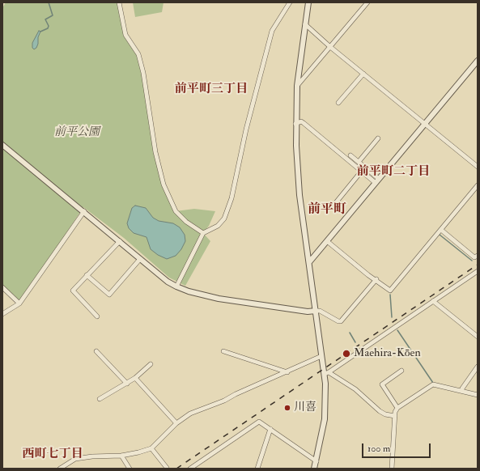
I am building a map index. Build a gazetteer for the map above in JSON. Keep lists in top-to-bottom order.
{
  "districts": [
    "前平町三丁目",
    "前平町二丁目",
    "前平町",
    "西町七丁目"
  ],
  "parks": ["前平公園"],
  "places": ["Maehira-Kōen", "川喜"],
  "scale_bar": "100 m"
}
